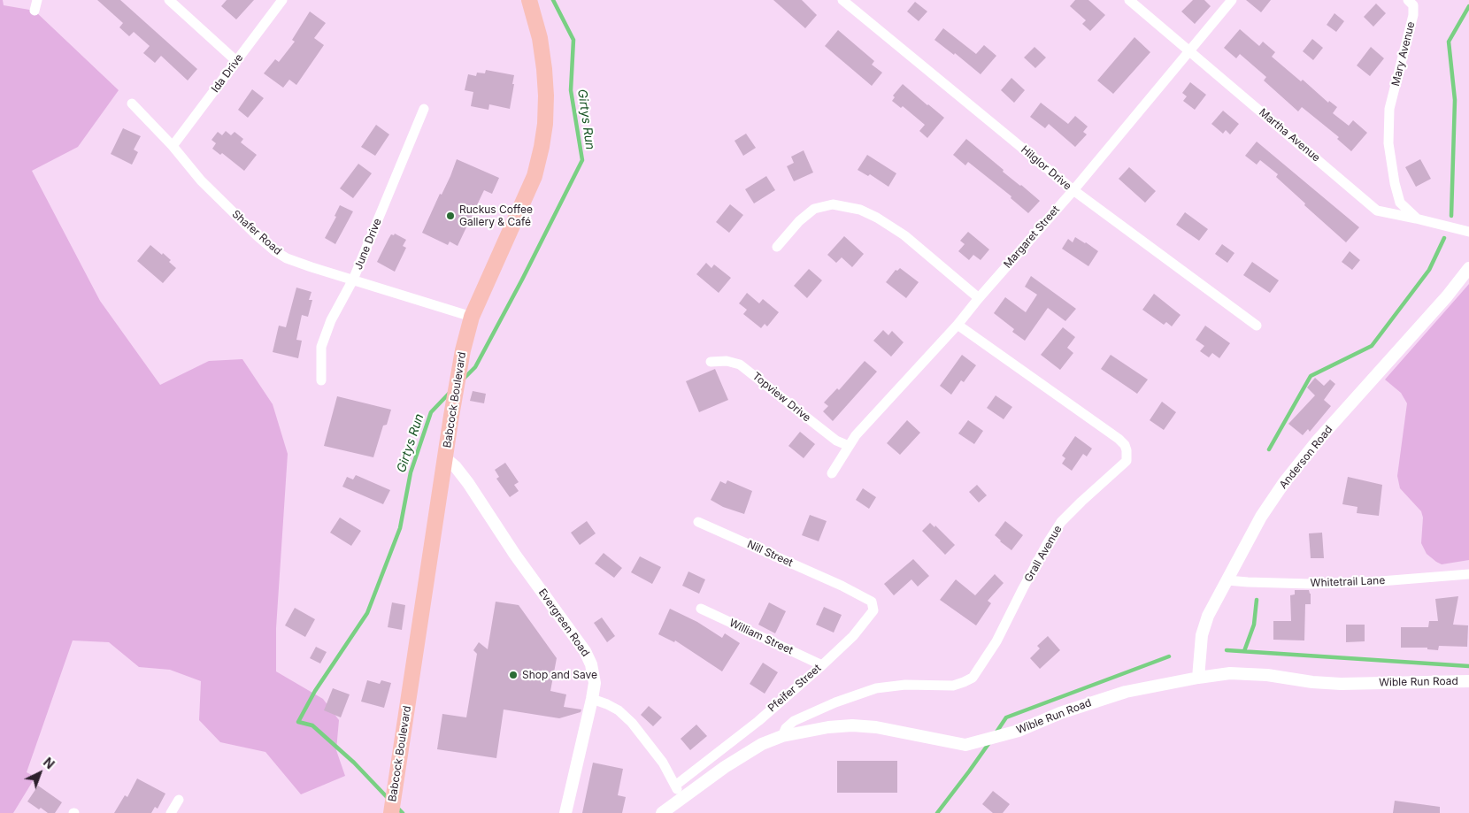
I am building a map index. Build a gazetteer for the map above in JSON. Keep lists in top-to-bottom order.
{
  "streets": {
    "main road": ["Babcock Boulevard"],
    "street": [
      "Mary Avenue",
      "Ida Drive",
      "Martha Avenue",
      "Hilglor Drive",
      "Shafer Road",
      "Margaret Street",
      "June Drive",
      "Topview Drive",
      "Anderson Road",
      "Nill Street",
      "Grall Avenue",
      "Whitetrail Lane",
      "Evergreen Road",
      "William Street",
      "Wible Run Road",
      "Pfeifer Street"
    ]
  },
  "crossings": [
    ["Mary Avenue", "Martha Avenue"],
    ["Ida Drive", "Shafer Road"],
    ["Martha Avenue", "Margaret Street"],
    ["Hilglor Drive", "Margaret Street"],
    ["Shafer Road", "June Drive"],
    ["Shafer Road", "Babcock Boulevard"],
    ["Margaret Street", "Topview Drive"],
    ["Margaret Street", "Grall Avenue"],
    ["Babcock Boulevard", "Evergreen Road"],
    ["Anderson Road", "Whitetrail Lane"],
    ["Anderson Road", "Wible Run Road"],
    ["Nill Street", "Pfeifer Street"],
    ["Grall Avenue", "Wible Run Road"],
    ["William Street", "Pfeifer Street"]
  ],
  "water": ["Girtys Run"],
  "places": ["Ruckus Coffee Gallery & Café", "Shop and Save"],
  "north": "top right"
}
